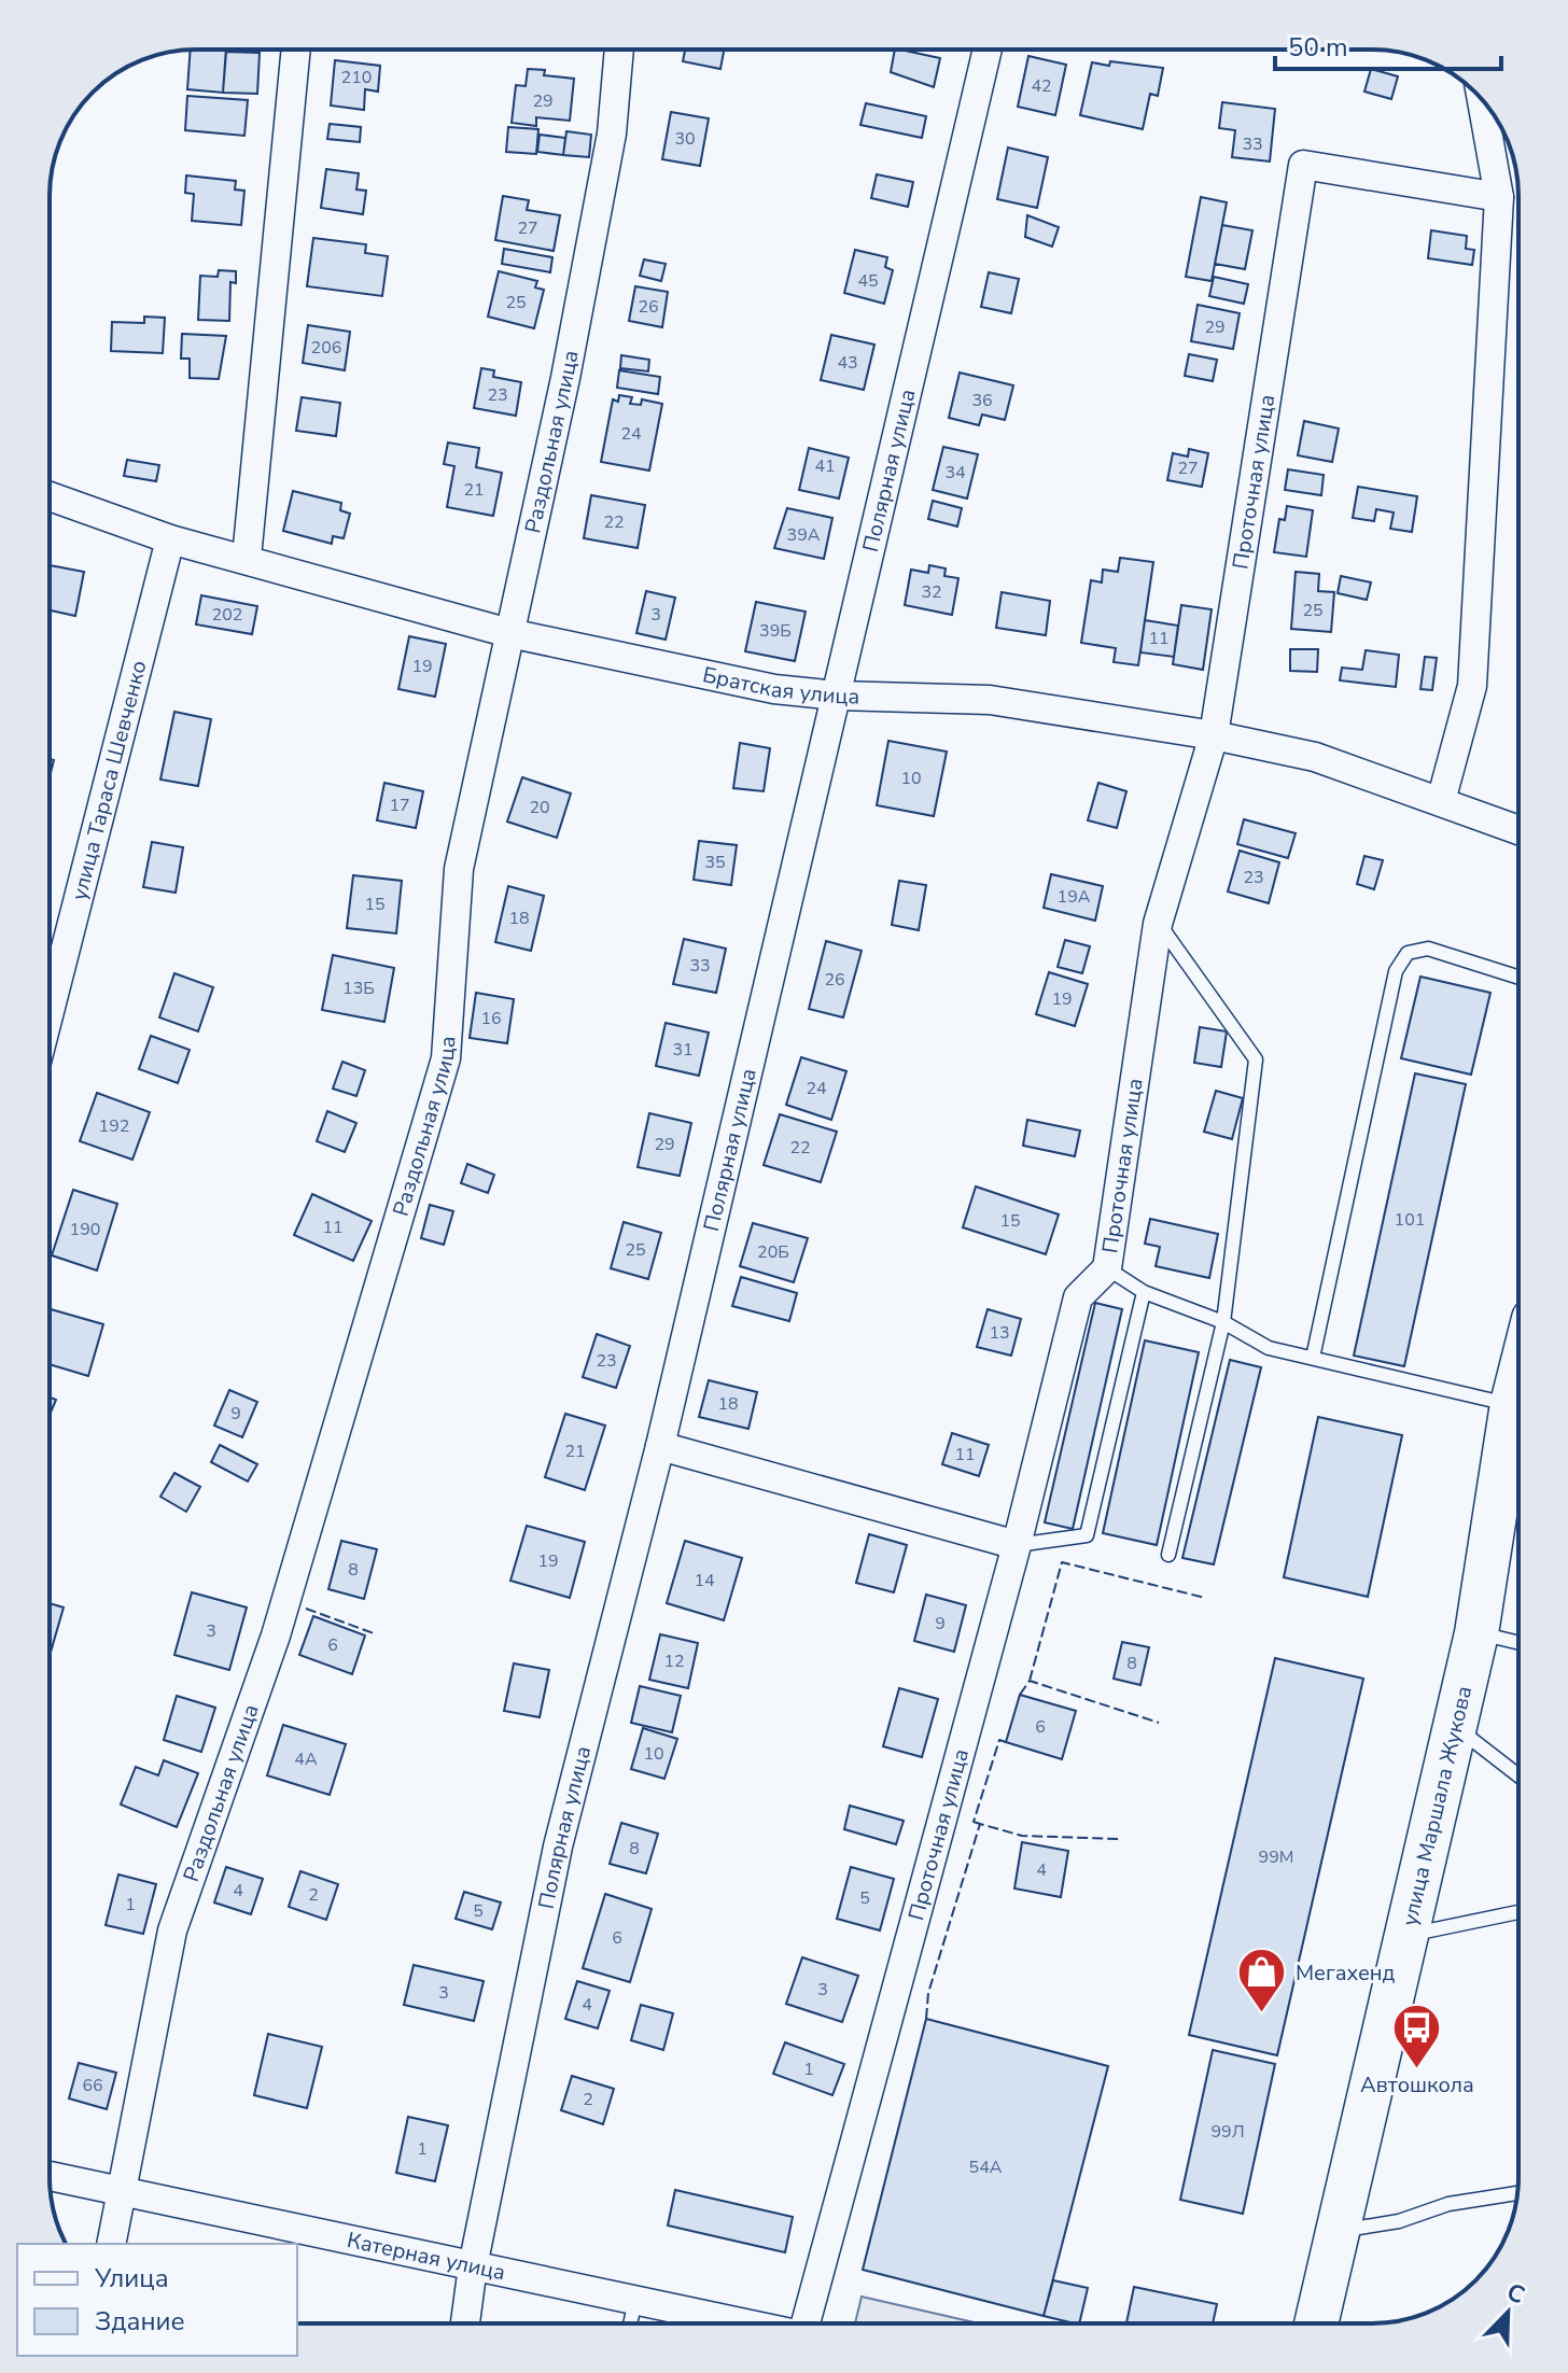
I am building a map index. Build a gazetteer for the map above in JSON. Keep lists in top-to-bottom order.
{
  "streets": {
    "main road": ["улица Маршала Жукова"],
    "street": [
      "Раздольная улица",
      "Полярная улица",
      "Проточная улица",
      "Братская улица",
      "улица Тараса Шевченко",
      "Катерная улица"
    ]
  },
  "crossings": [
    ["Раздольная улица", "Братская улица"],
    ["Раздольная улица", "Катерная улица"],
    ["Полярная улица", "Братская улица"],
    ["Полярная улица", "Катерная улица"],
    ["Проточная улица", "Братская улица"],
    ["Братская улица", "улица Тараса Шевченко"]
  ],
  "places": {
    "shop": ["Мегахенд"],
    "bus stop": ["Автошкола"]
  },
  "house_numbers": [
    "210",
    "42",
    "29",
    "30",
    "33",
    "27",
    "45",
    "25",
    "26",
    "29",
    "206",
    "43",
    "23",
    "36",
    "24",
    "41",
    "27",
    "34",
    "21",
    "22",
    "39А",
    "32",
    "25",
    "202",
    "3",
    "39Б",
    "11",
    "19",
    "10",
    "17",
    "20",
    "35",
    "23",
    "19А",
    "15",
    "18",
    "33",
    "26",
    "13Б",
    "19",
    "16",
    "31",
    "24",
    "192",
    "29",
    "22",
    "101",
    "15",
    "11",
    "190",
    "25",
    "20Б",
    "13",
    "23",
    "18",
    "9",
    "21",
    "11",
    "19",
    "8",
    "14",
    "9",
    "3",
    "6",
    "12",
    "8",
    "6",
    "10",
    "4А",
    "8",
    "99М",
    "4",
    "4",
    "2",
    "5",
    "1",
    "5",
    "6",
    "3",
    "3",
    "4",
    "1",
    "66",
    "2",
    "99Л",
    "1",
    "54А"
  ],
  "legend": ["Улица", "Здание"],
  "scale_bar": "50 m",
  "north": "top right"
}
